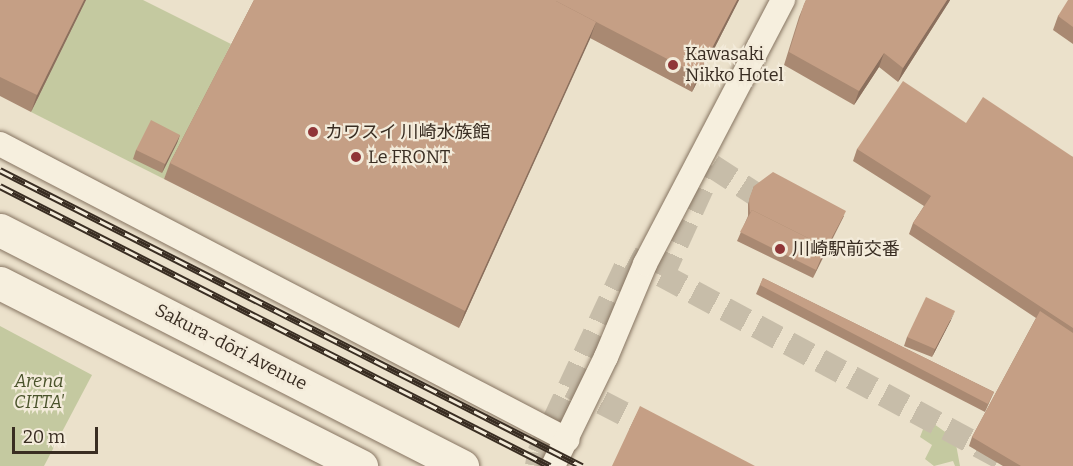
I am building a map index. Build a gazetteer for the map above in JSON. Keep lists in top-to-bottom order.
{
  "streets": {
    "street": ["Sakura-dōri Avenue"]
  },
  "parks": ["Arena CITTA'"],
  "places": [
    "Kawasaki Nikko Hotel",
    "カワスイ 川崎水族館",
    "Le FRONT",
    "川崎駅前交番"
  ],
  "scale_bar": "20 m"
}
